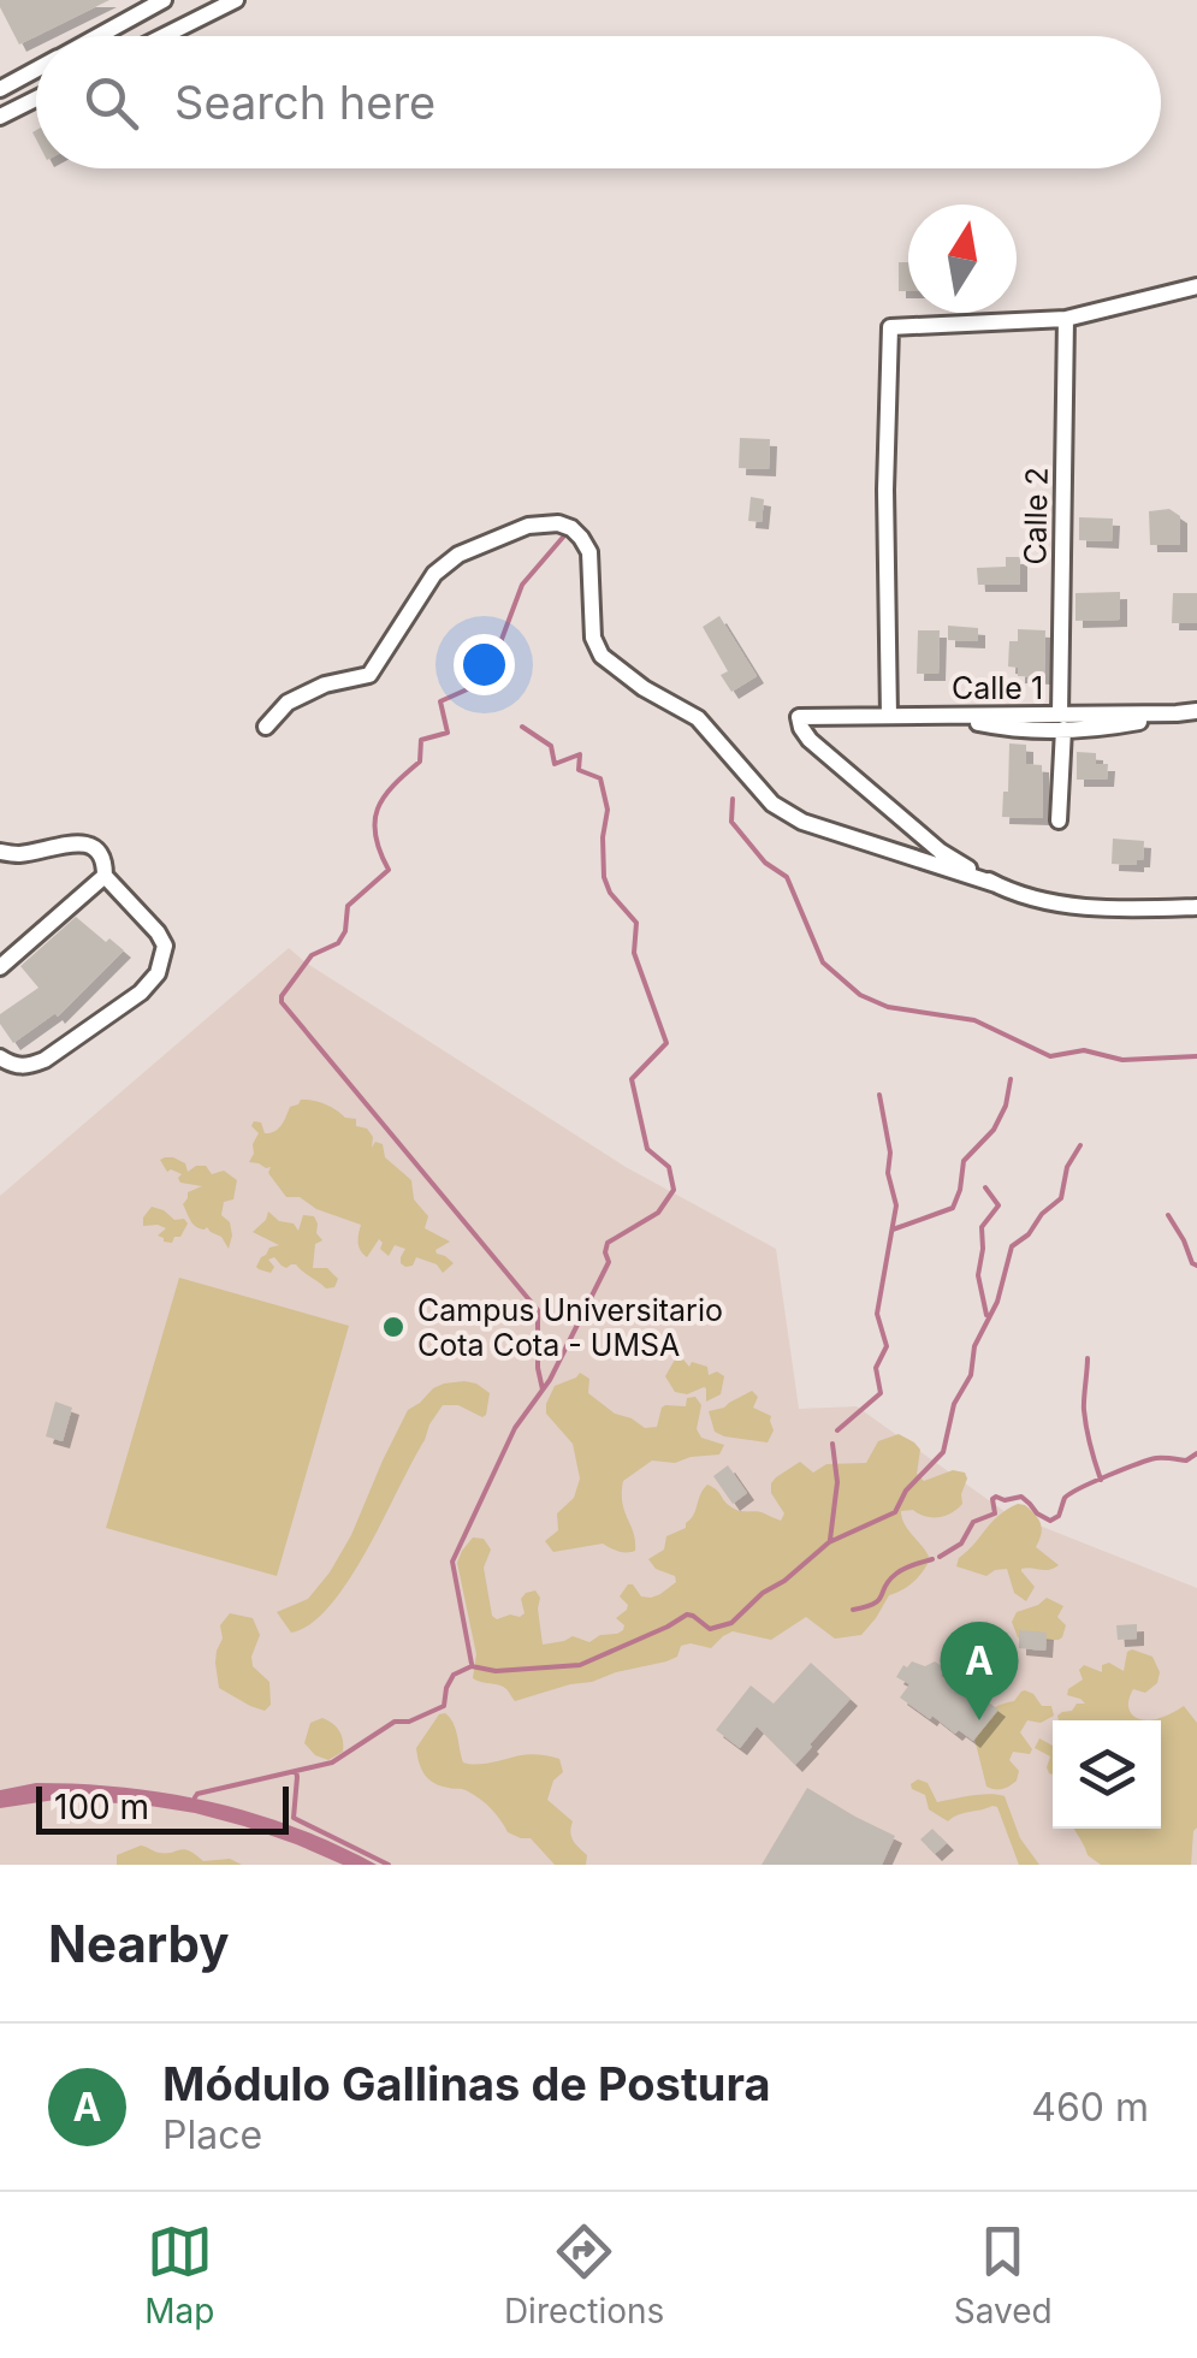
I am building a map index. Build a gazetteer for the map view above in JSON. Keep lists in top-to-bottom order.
{
  "streets": {
    "street": ["Calle 2", "Calle 1"]
  },
  "crossings": [
    ["Calle 2", "Calle 1"]
  ],
  "places": ["Campus Universitario Cota Cota - UMSA"],
  "scale_bar": "100 m",
  "north": "top",
  "page": {
    "search": "Search here",
    "pins": "A",
    "scale": "100 m",
    "heading": "Nearby",
    "list": [
      {
        "mark": "A",
        "name": "Módulo Gallinas de Postura",
        "note": "Place",
        "value": "460 m"
      }
    ],
    "nav": ["Map", "Directions", "Saved"]
  }
}
